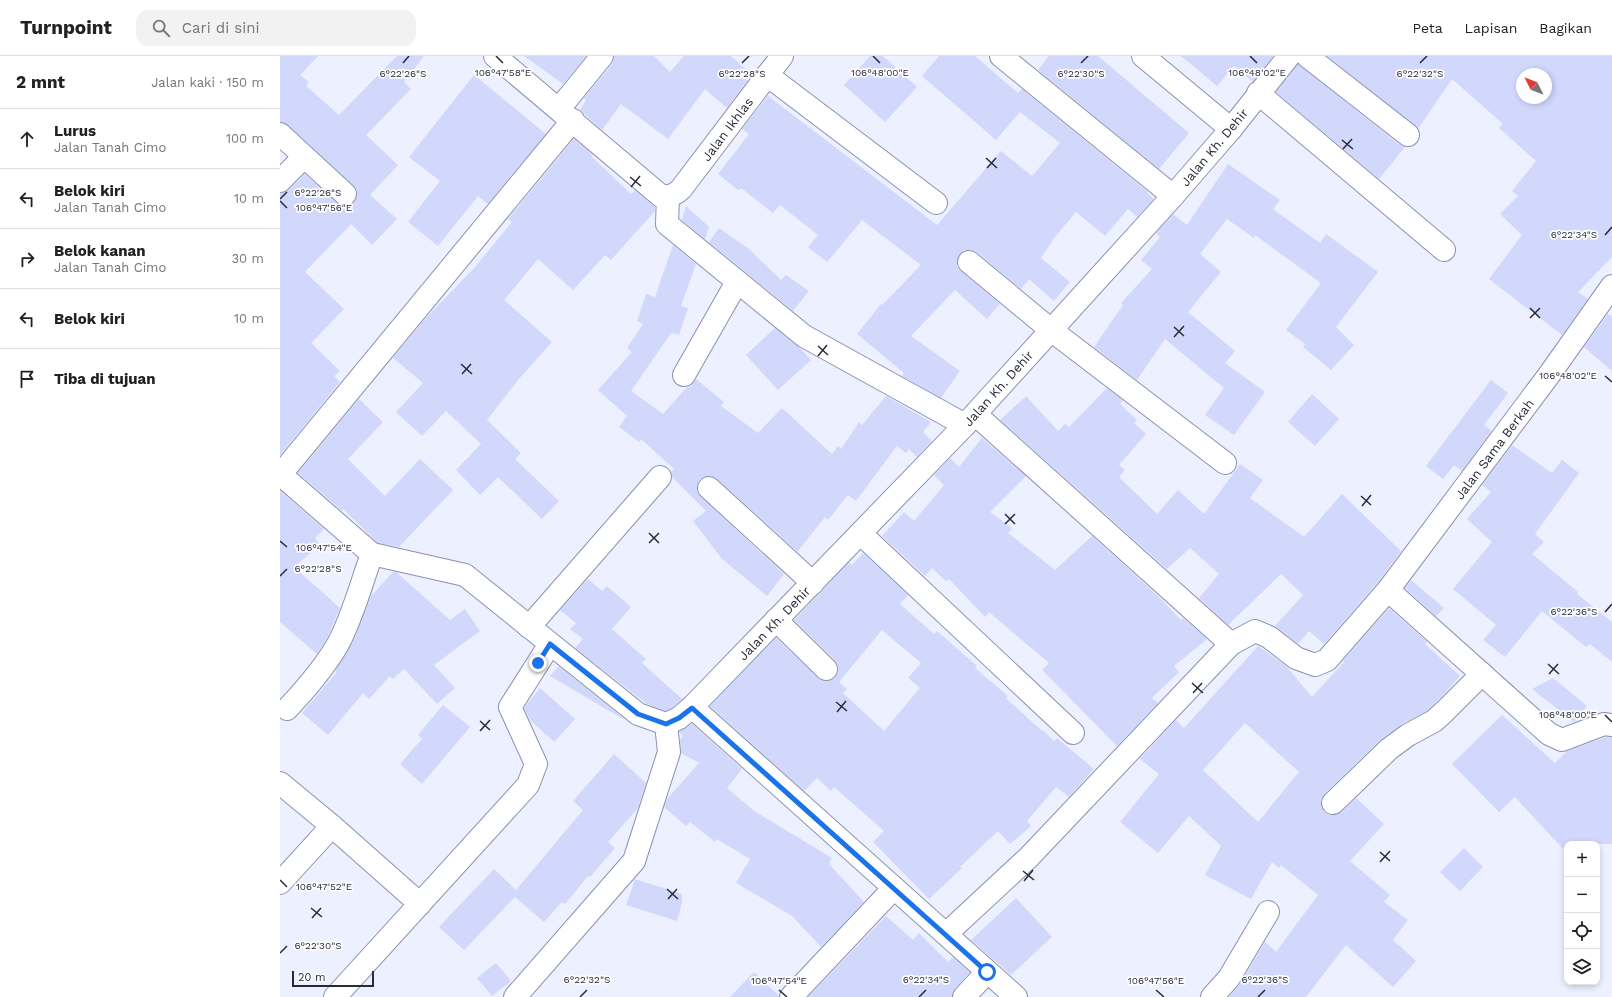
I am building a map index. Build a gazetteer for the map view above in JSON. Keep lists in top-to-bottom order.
{
  "streets": {
    "street": ["Jalan Ikhlas", "Jalan Kh. Dehir", "Jalan Sama Berkah"]
  },
  "scale_bar": "20 m",
  "north": "top left",
  "page": {
    "header": "Turnpoint",
    "search": "Cari di sini",
    "nav": ["Peta", "Lapisan", "Bagikan"],
    "heading": ["2 mnt", "Jalan kaki · 150 m"],
    "list": [
      ["Lurus", "Jalan Tanah Cimo", "100 m"],
      ["Belok kiri", "Jalan Tanah Cimo", "10 m"],
      ["Belok kanan", "Jalan Tanah Cimo", "30 m"],
      ["Belok kiri", "10 m"],
      "Tiba di tujuan"
    ],
    "map_buttons": ["+", "−"],
    "scale": "20 m"
  },
  "coordinates": [
    "106°47'58\"E",
    "106°48'00\"E",
    "106°48'02\"E",
    "6°22'28\"S",
    "6°22'26\"S",
    "6°22'30\"S",
    "6°22'32\"S",
    "106°47'56\"E",
    "6°22'34\"S",
    "106°47'54\"E",
    "6°22'36\"S",
    "106°47'52\"E"
  ]
}
